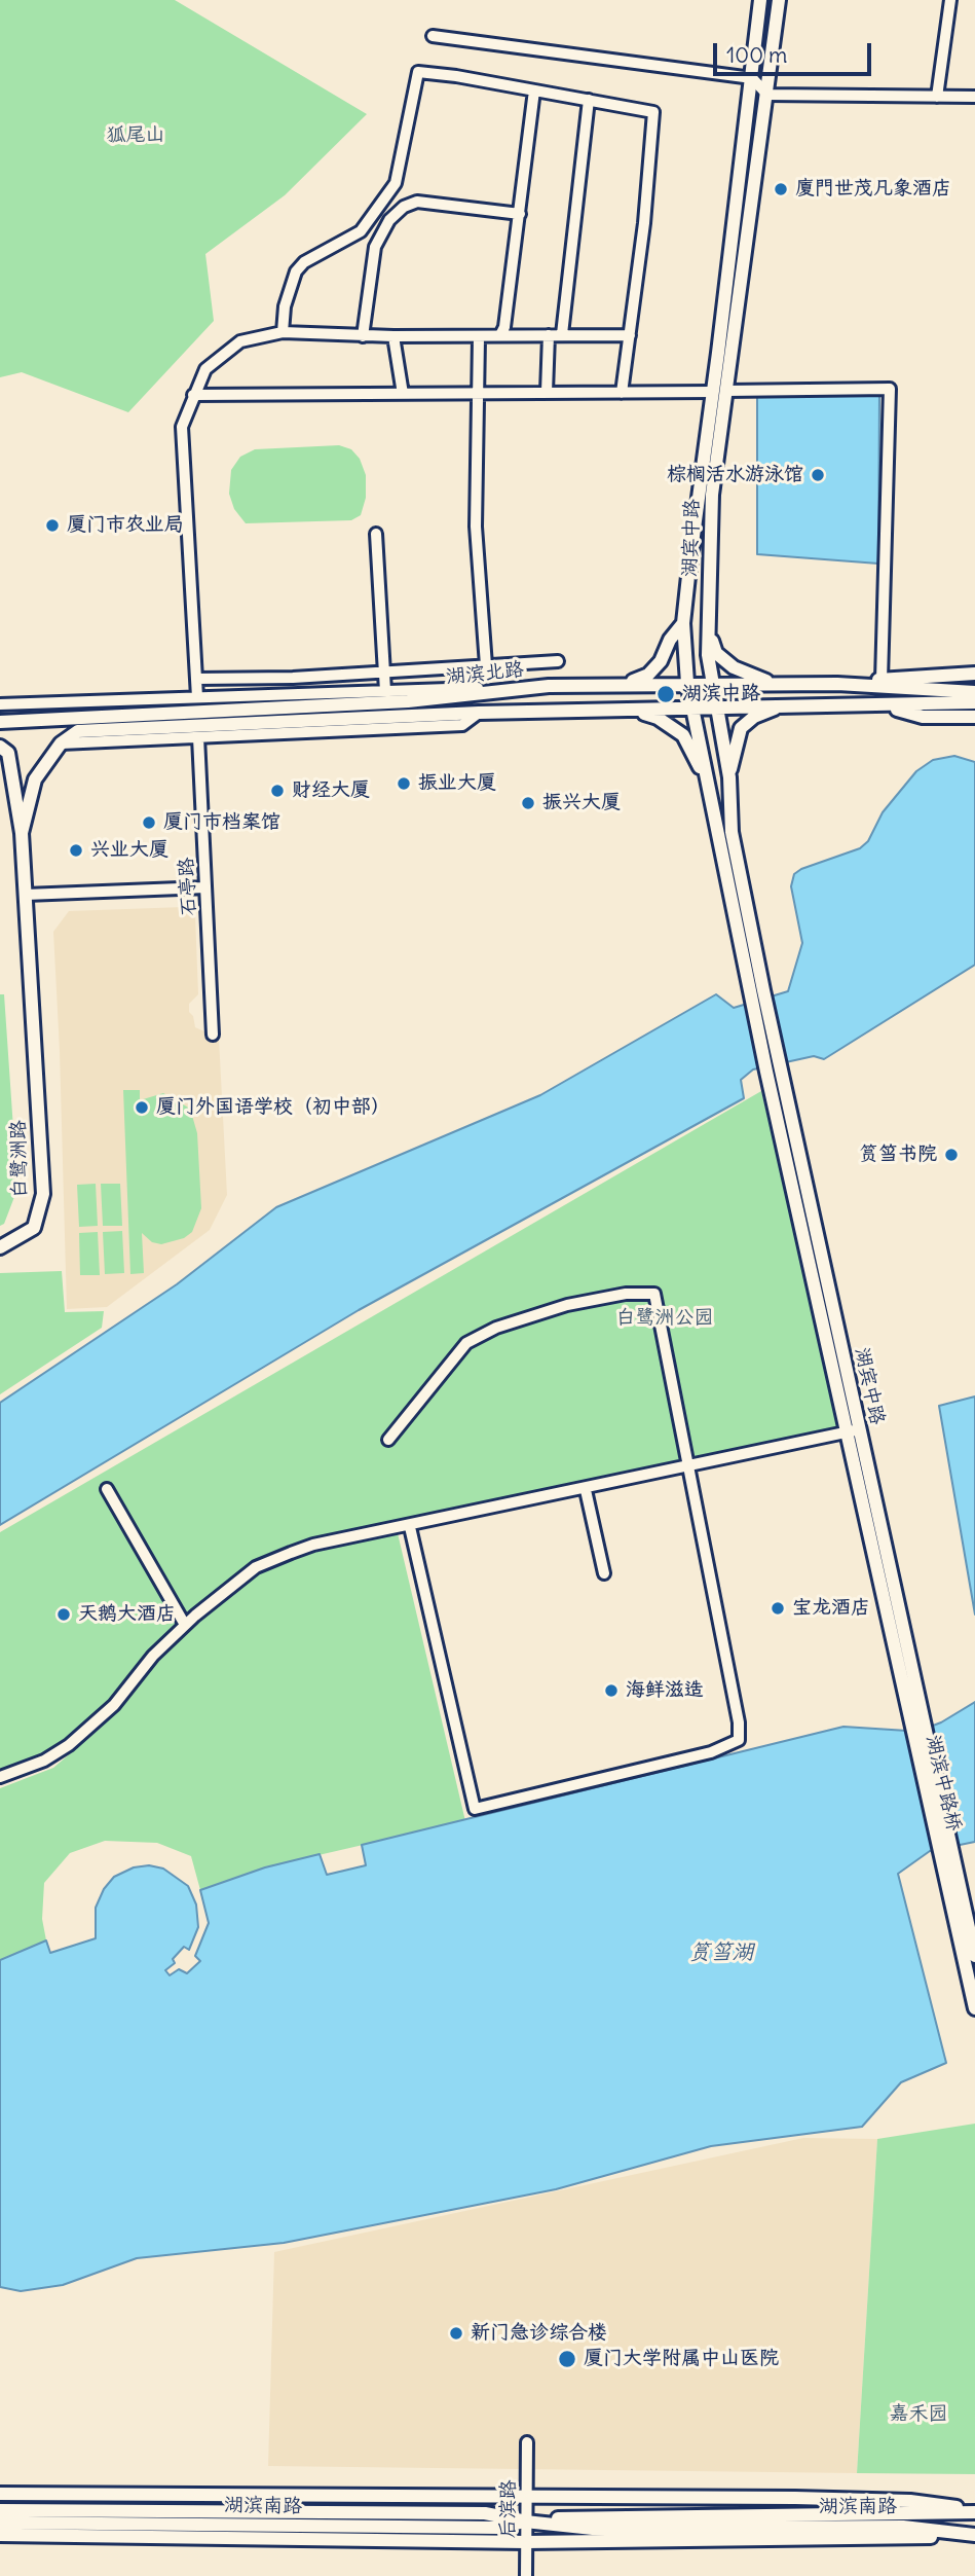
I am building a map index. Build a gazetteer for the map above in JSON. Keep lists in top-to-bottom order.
{
  "streets": {
    "main road": [
      "湖宾中路",
      "湖滨北路",
      "白鹭洲路",
      "湖滨中路桥",
      "湖滨南路"
    ],
    "street": ["石亭路", "后滨路"]
  },
  "crossings": [
    ["湖宾中路", "湖滨北路"],
    ["湖宾中路", "湖滨中路桥"],
    ["湖滨北路", "白鹭洲路"],
    ["湖滨南路", "后滨路"]
  ],
  "water": ["筼筜湖"],
  "parks": ["狐尾山", "白鹭洲公园", "嘉禾园"],
  "places": [
    "廈門世茂凡象酒店",
    "棕榈活水游泳馆",
    "厦门市农业局",
    "湖滨中路",
    "振业大厦",
    "财经大厦",
    "振兴大厦",
    "厦门市档案馆",
    "兴业大厦",
    "厦门外国语学校（初中部）",
    "筼筜书院",
    "宝龙酒店",
    "天鹅大酒店",
    "海鲜滋造",
    "新门急诊综合楼",
    "厦门大学附属中山医院"
  ],
  "scale_bar": "100 m"
}
